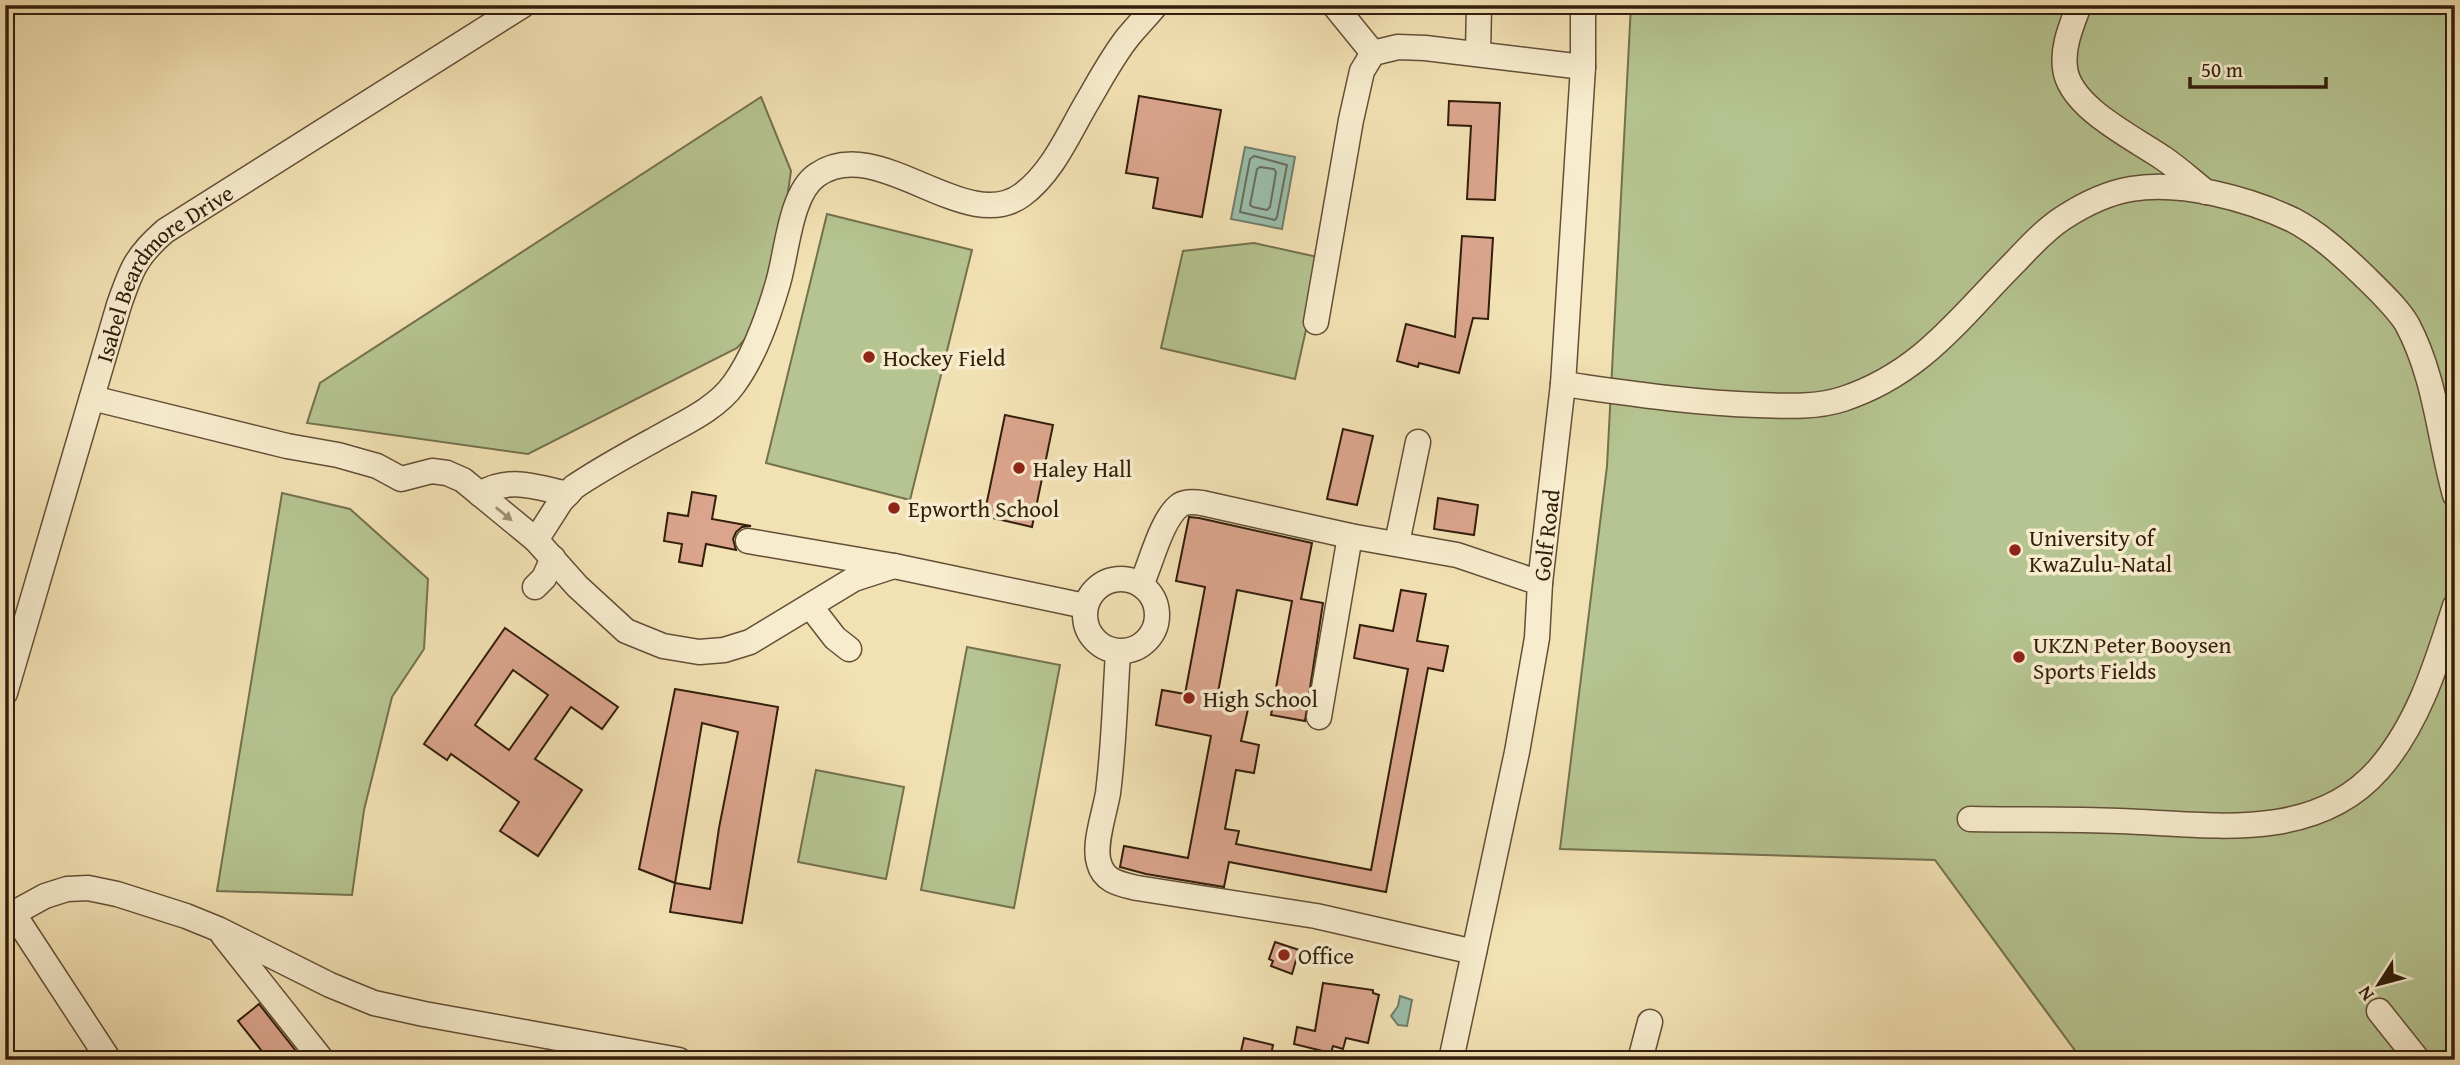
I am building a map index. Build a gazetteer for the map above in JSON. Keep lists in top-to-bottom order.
{
  "streets": {
    "street": ["Isabel Beardmore Drive", "Golf Road"]
  },
  "places": [
    "Hockey Field",
    "Haley Hall",
    "Epworth School",
    "University of KwaZulu-Natal",
    "UKZN Peter Booysen Sports Fields",
    "High School",
    "Office"
  ],
  "scale_bar": "50 m",
  "north": "bottom left"
}
